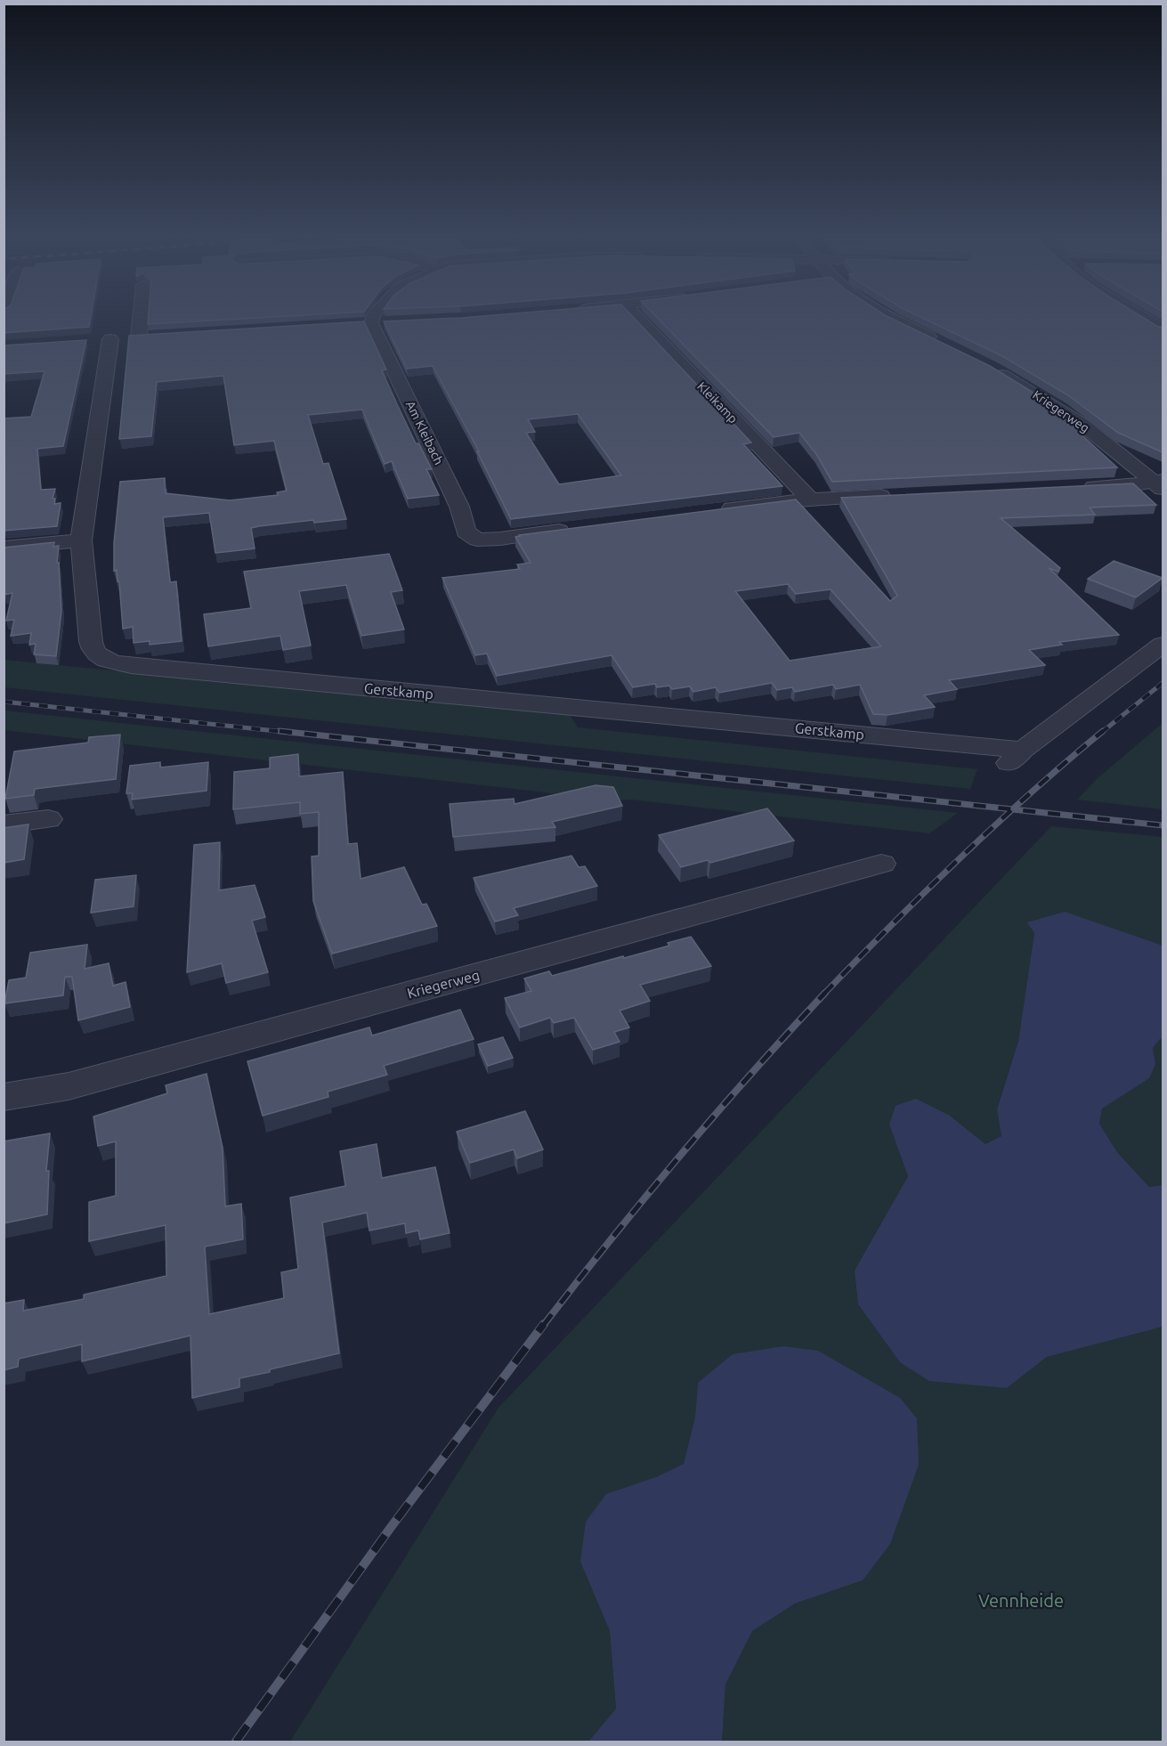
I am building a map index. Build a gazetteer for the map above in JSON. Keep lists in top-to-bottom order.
{
  "streets": {
    "street": [
      "Kleikamp",
      "Kriegerweg",
      "Am Kleibach",
      "Gerstkamp"
    ]
  },
  "parks": ["Vennheide"]
}
